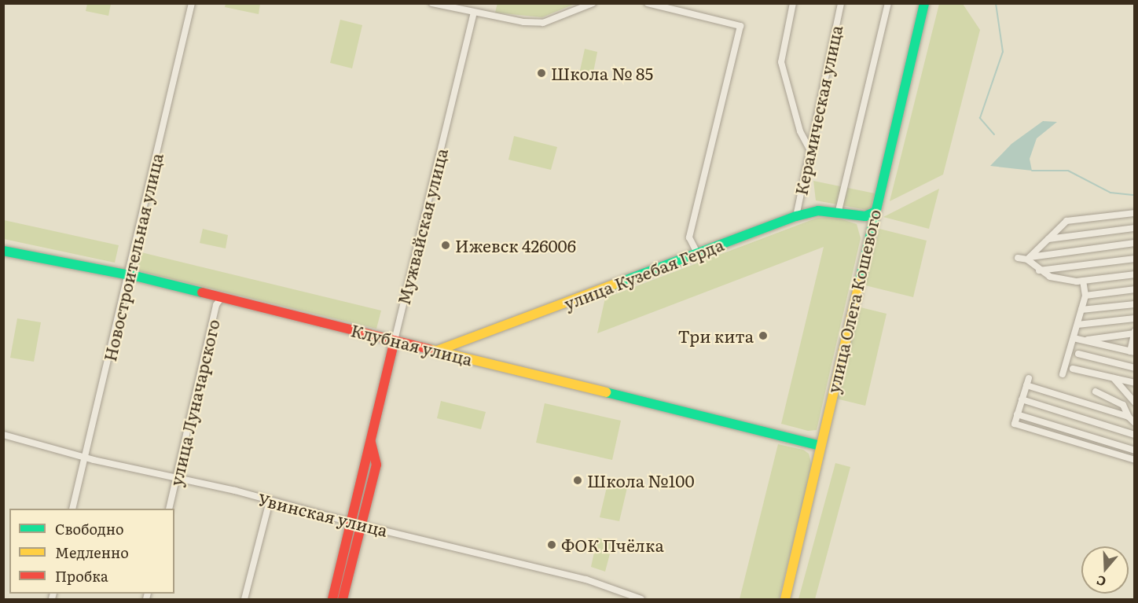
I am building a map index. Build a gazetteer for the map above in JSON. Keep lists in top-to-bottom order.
{
  "streets": {
    "main road": [
      "Мужвайская улица",
      "улица Кузебая Герда",
      "улица Олега Кошевого",
      "Клубная улица"
    ],
    "street": [
      "Керамическая улица",
      "Новостроительная улица",
      "улица Луначарского",
      "Увинская улица"
    ]
  },
  "crossings": [
    ["Керамическая улица", "улица Кузебая Герда"],
    ["Мужвайская улица", "Клубная улица"],
    ["Мужвайская улица", "Увинская улица"],
    ["Новостроительная улица", "Клубная улица"],
    ["Новостроительная улица", "Увинская улица"],
    ["улица Кузебая Герда", "улица Олега Кошевого"],
    ["улица Кузебая Герда", "Клубная улица"],
    ["улица Олега Кошевого", "Клубная улица"],
    ["Клубная улица", "улица Луначарского"],
    ["улица Луначарского", "Увинская улица"]
  ],
  "places": [
    "Школа № 85",
    "Ижевск 426006",
    "Три кита",
    "Школа №100",
    "ФОК Пчёлка"
  ],
  "legend": ["Свободно", "Медленно", "Пробка"],
  "north": "bottom"
}
